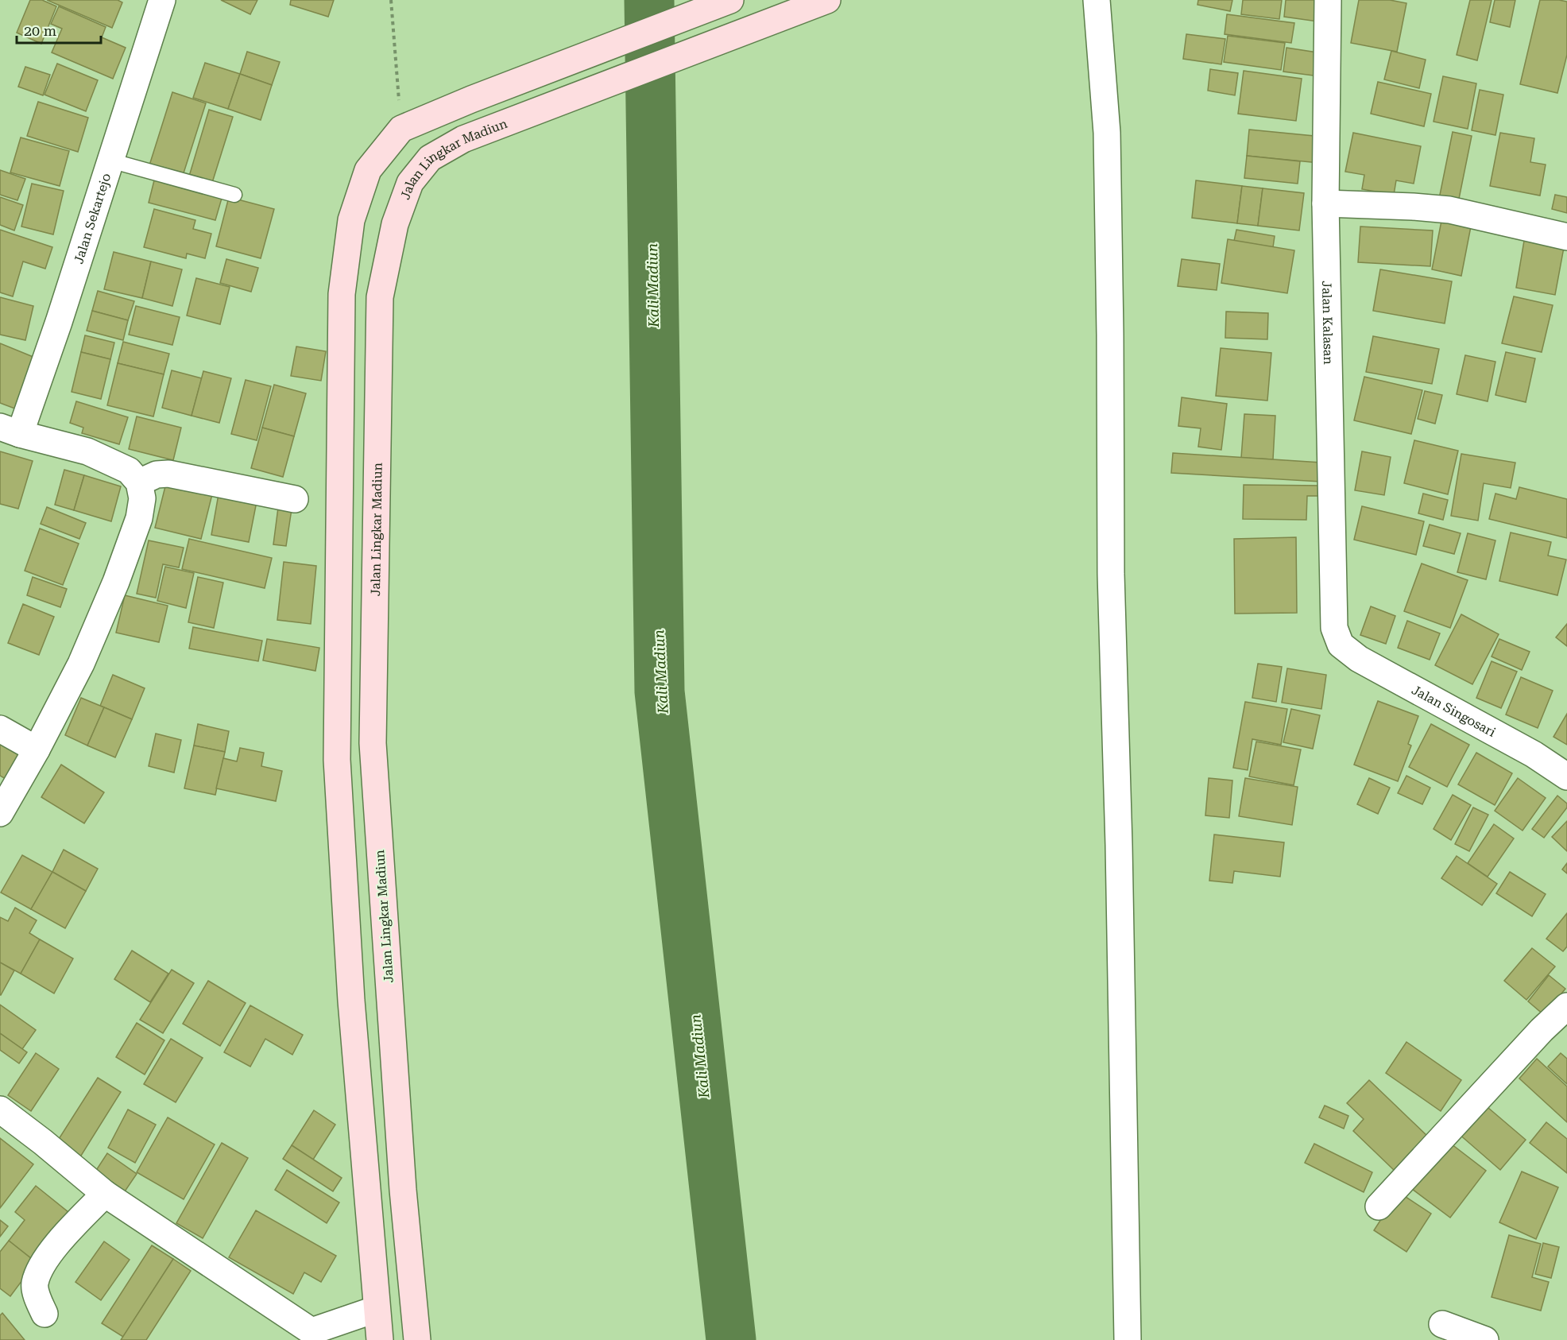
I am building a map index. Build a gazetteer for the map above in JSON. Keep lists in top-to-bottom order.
{
  "streets": {
    "main road": ["Jalan Lingkar Madiun"],
    "street": ["Jalan Sekartejo", "Jalan Kalasan", "Jalan Singosari"]
  },
  "crossings": [
    ["Jalan Kalasan", "Jalan Singosari"]
  ],
  "water": ["Kali Madiun"],
  "scale_bar": "20 m"
}
